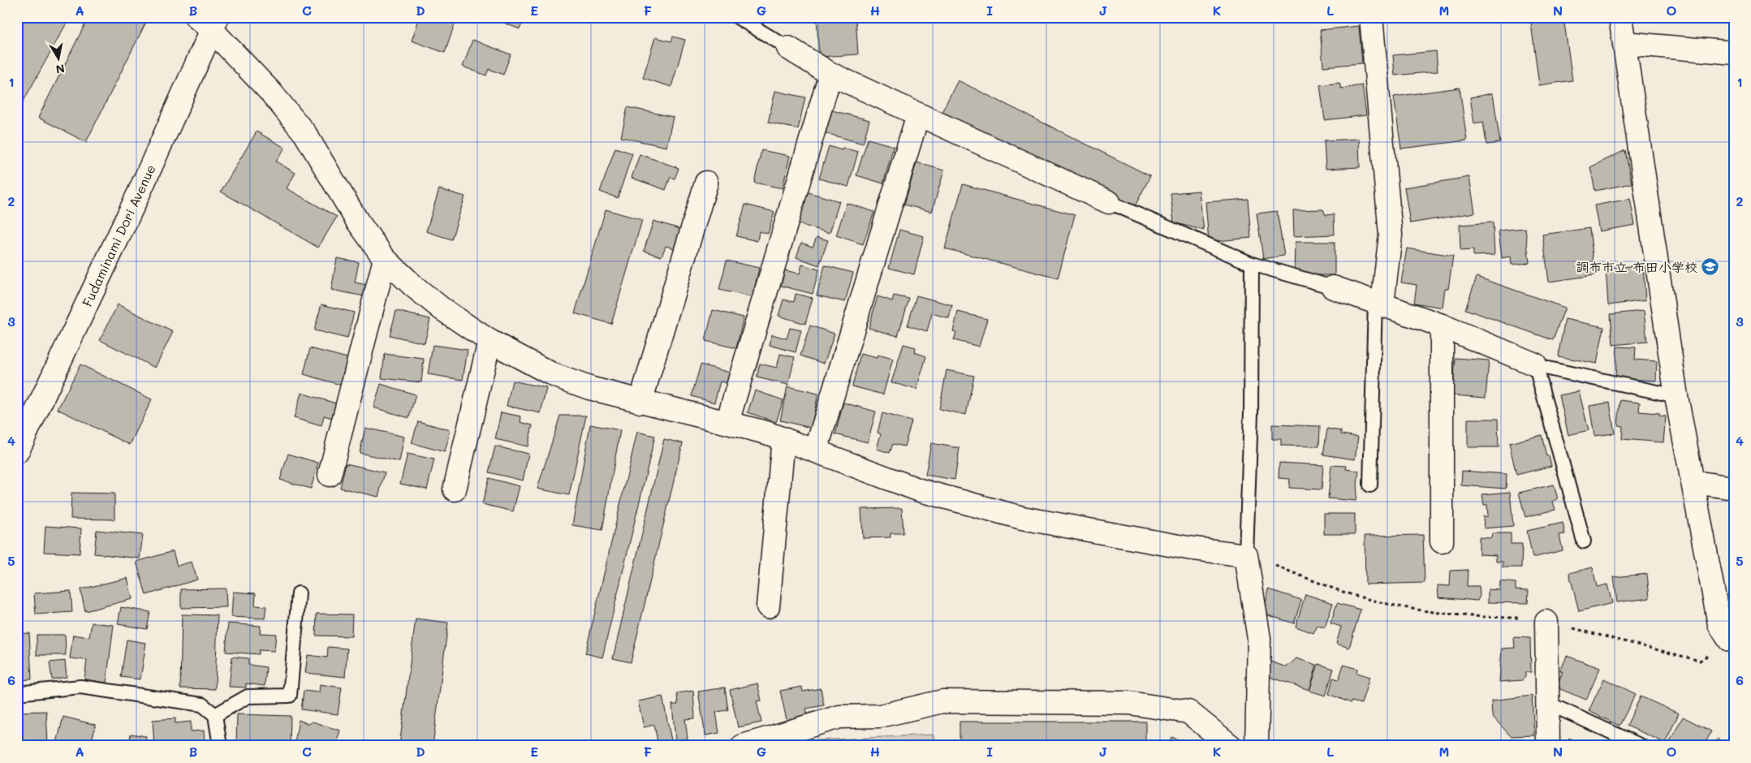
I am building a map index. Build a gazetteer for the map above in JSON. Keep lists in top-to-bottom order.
{
  "streets": {
    "street": ["Fudaminami Dori Avenue"]
  },
  "places": {
    "school or university": ["調布市立 布田小学校"]
  },
  "north": "bottom",
  "grid": {
    "columns": [
      "A",
      "B",
      "C",
      "D",
      "E",
      "F",
      "G",
      "H",
      "I",
      "J",
      "K",
      "L",
      "M",
      "N",
      "O"
    ],
    "rows": [
      "1",
      "2",
      "3",
      "4",
      "5",
      "6"
    ]
  }
}
